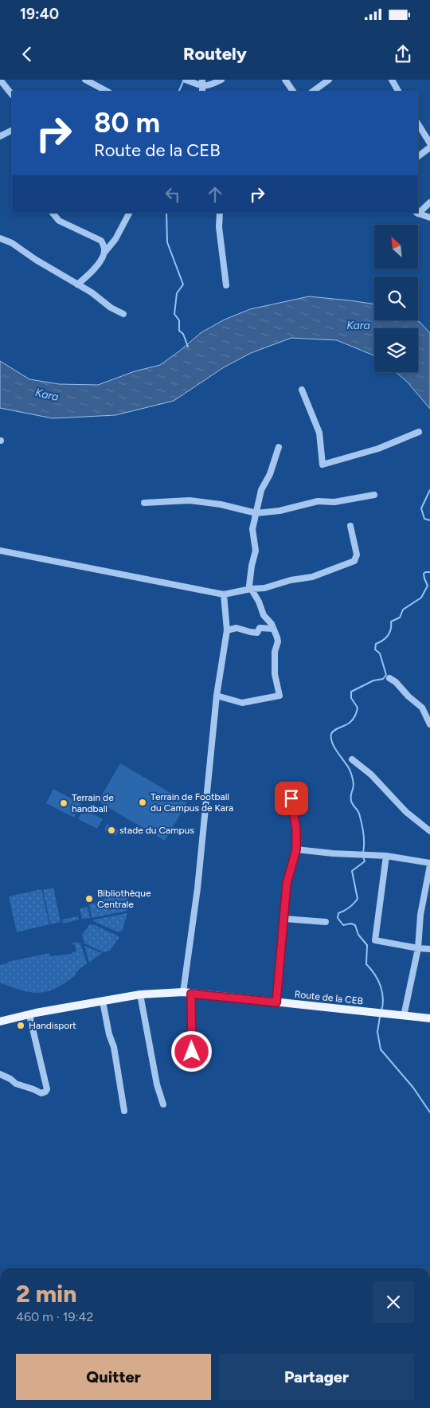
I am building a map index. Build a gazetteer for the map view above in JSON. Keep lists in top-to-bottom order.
{
  "streets": {
    "main road": ["Route de la CEB"]
  },
  "water": ["Kara"],
  "places": [
    "Terrain de Football du Campus de Kara",
    "Terrain de handball",
    "stade du Campus",
    "Bibliothèque Centrale",
    "Handisport"
  ],
  "north": "top left",
  "page": {
    "status": "19:40",
    "header": "Routely",
    "turn": ["80 m", "Route de la CEB"],
    "heading": ["2 min", "460 m · 19:42"],
    "buttons": ["Quitter", "Partager"]
  }
}
